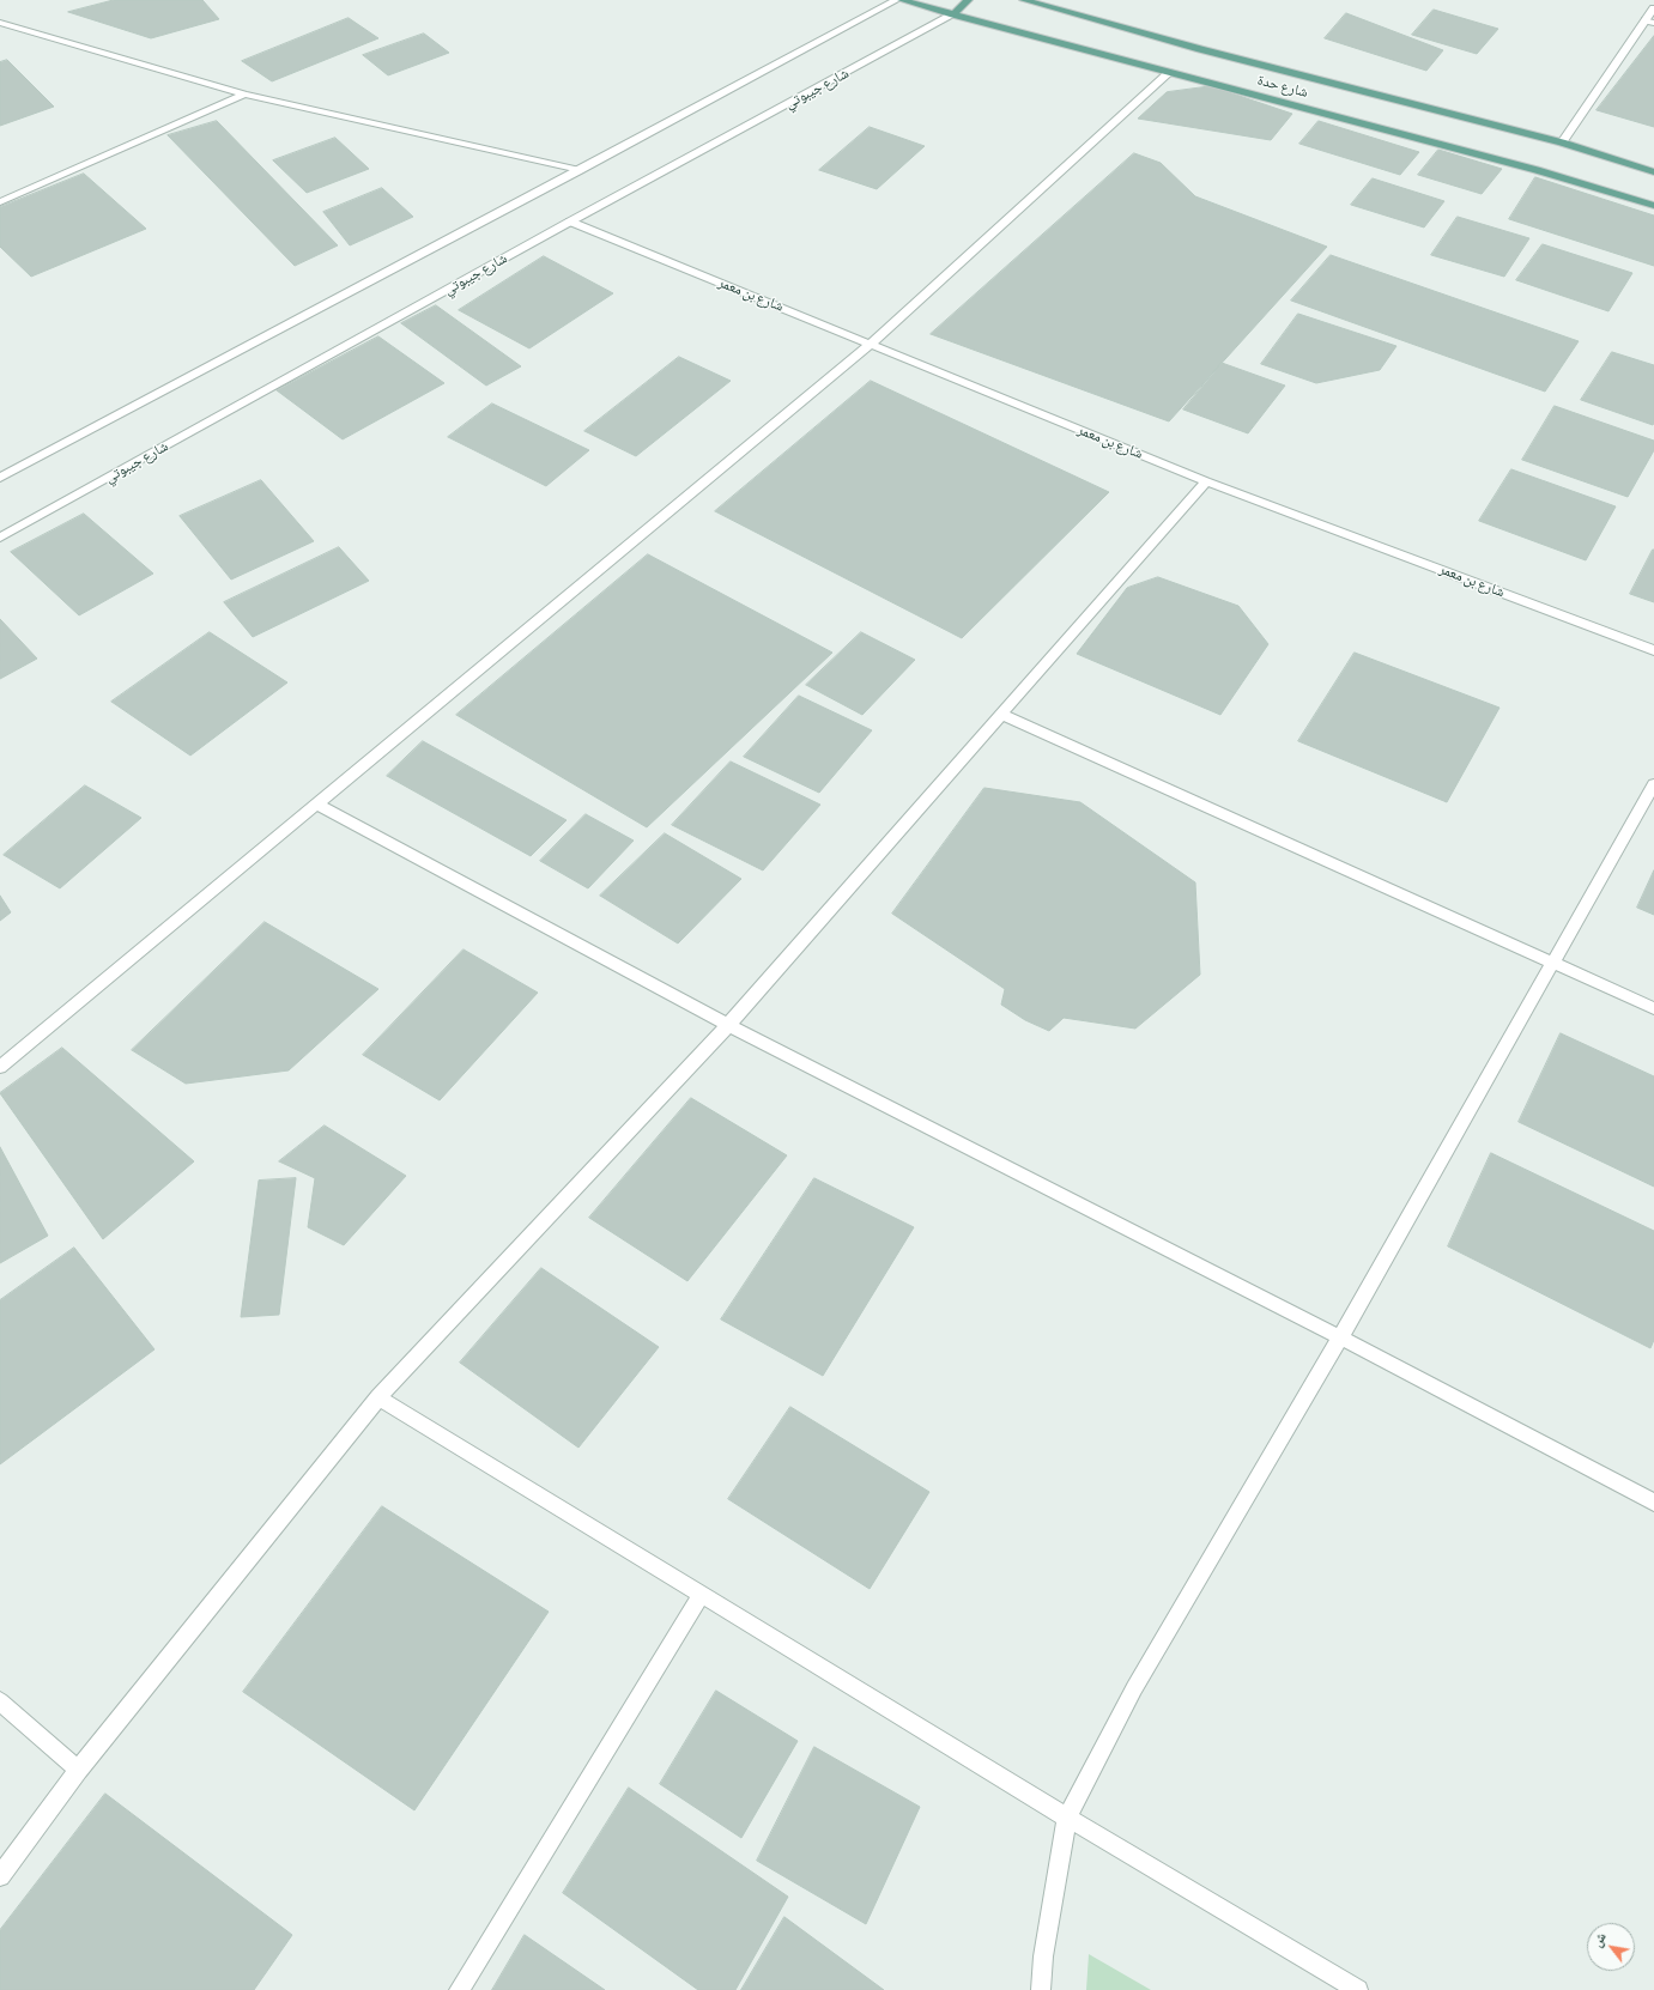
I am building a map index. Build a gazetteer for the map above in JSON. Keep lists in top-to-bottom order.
{
  "streets": {
    "main road": ["شارع حدة"],
    "street": ["شارع جيبوتي", "شارع بن معمر"]
  },
  "crossings": [
    ["شارع حدة", "شارع جيبوتي"],
    ["شارع جيبوتي", "شارع بن معمر"]
  ],
  "north": "top left"
}
